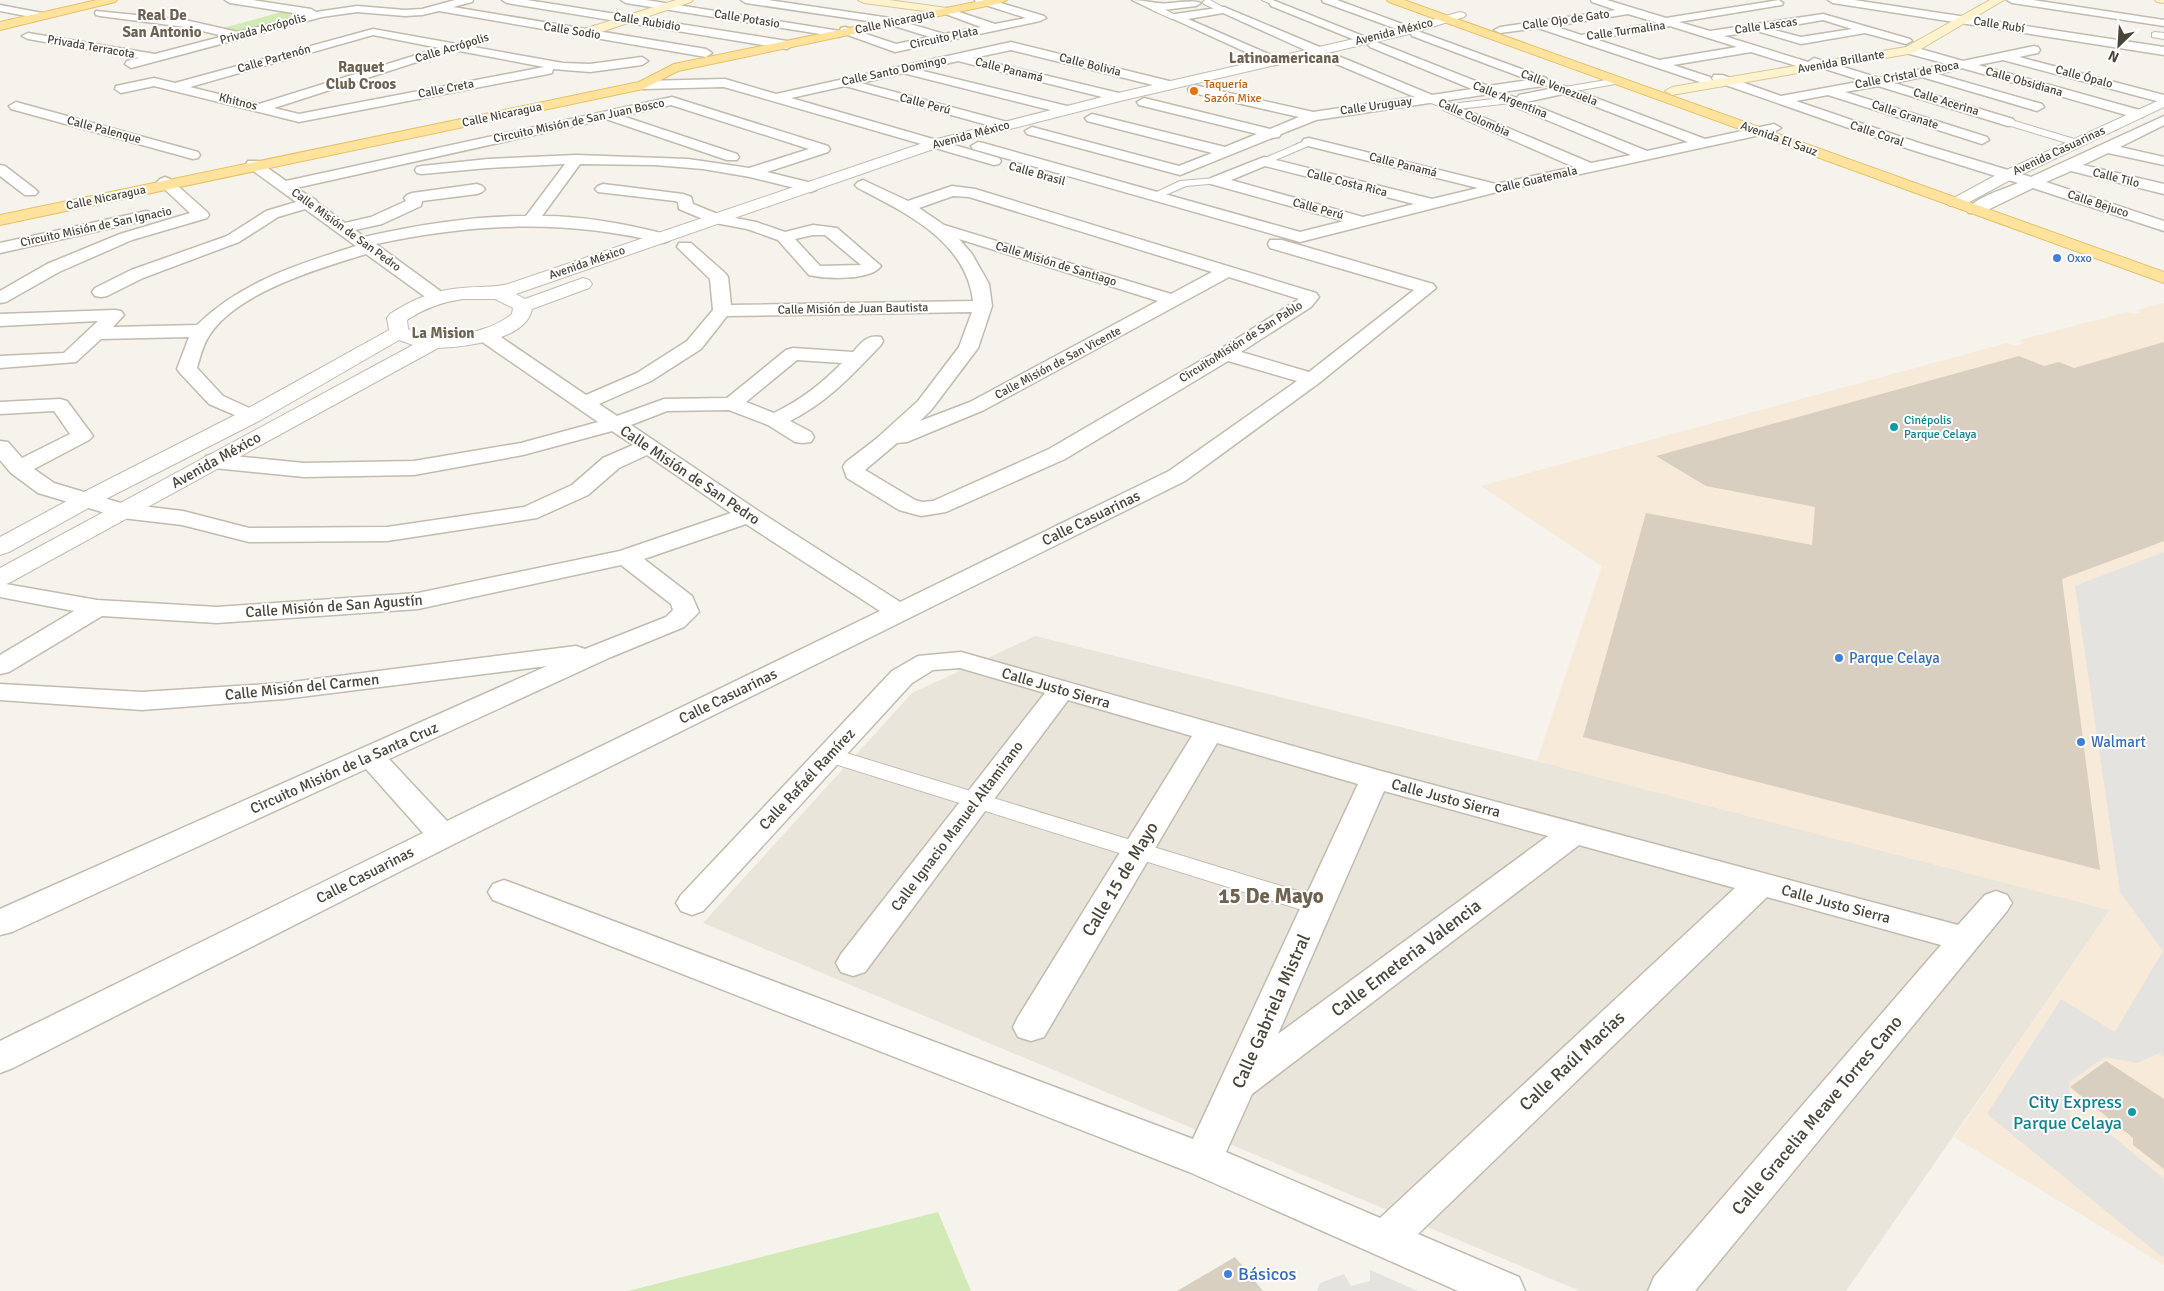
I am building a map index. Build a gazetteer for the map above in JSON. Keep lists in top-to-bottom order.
{
  "streets": {
    "main road": ["Calle Nicaragua", "Avenida Brillante", "Avenida El Sauz"],
    "street": [
      "Calle Potasio",
      "Calle Ojo de Gato",
      "Calle Rubidio",
      "Calle Rubí",
      "Calle Lascas",
      "Privada Acrópolis",
      "Calle Sodio",
      "Calle Turmalina",
      "Avenida México",
      "Circuito Plata",
      "Privada Terracota",
      "Calle Acrópolis",
      "Calle Partenón",
      "Calle Bolivia",
      "Calle Panamá",
      "Calle Santo Domingo",
      "Calle Cristal de Roca",
      "Calle Ópalo",
      "Calle Obsidiana",
      "Calle Venezuela",
      "Calle Creta",
      "Calle Argentina",
      "Khitnos",
      "Calle Acerina",
      "Calle Perú",
      "Calle Uruguay",
      "Calle Granate",
      "Calle Colombia",
      "Circuito Misión de San Juan Bosco",
      "Calle Palenque",
      "Calle Coral",
      "Avenida Casuarinas",
      "Calle Brasil",
      "Calle Tilo",
      "Calle Guatemala",
      "Calle Costa Rica",
      "Calle Bejuco",
      "Circuito Misión de San Ignacio",
      "Calle Misión de San Pedro",
      "Calle Misión de Santiago",
      "Calle Misión de Juan Bautista",
      "CircuitoMisión de San Pablo",
      "Calle Misión de San Vicente",
      "Calle Casuarinas",
      "Calle Misión de San Agustín",
      "Calle Misión del Carmen",
      "Calle Justo Sierra",
      "Circuito Misión de la Santa Cruz",
      "Calle Rafaél Ramírez",
      "Calle Ignacio Manuel Altamirano",
      "Calle 15 de Mayo",
      "Calle Emeteria Valencia",
      "Calle Gabriela Mistral",
      "Calle Raúl Macías",
      "Calle Gracelia Meave Torres Cano"
    ]
  },
  "crossings": [
    ["Calle Potasio", "Calle Nicaragua"],
    ["Calle Potasio", "Circuito Plata"],
    ["Calle Ojo de Gato", "Calle Acerina"],
    ["Calle Ojo de Gato", "Calle Coral"],
    ["Calle Ojo de Gato", "Avenida El Sauz"],
    ["Calle Rubidio", "Calle Nicaragua"],
    ["Calle Nicaragua", "Circuito Plata"],
    ["Calle Nicaragua", "Calle Brasil"],
    ["Calle Nicaragua", "Calle Misión de San Pedro"],
    ["Calle Rubí", "Avenida Brillante"],
    ["Calle Lascas", "Calle Obsidiana"],
    ["Calle Lascas", "Calle Acerina"],
    ["Privada Acrópolis", "Calle Sodio"],
    ["Privada Acrópolis", "Privada Terracota"],
    ["Calle Sodio", "Calle Acrópolis"],
    ["Calle Turmalina", "Calle Acerina"],
    ["Calle Turmalina", "Calle Coral"],
    ["Avenida México", "Calle Bolivia"],
    ["Avenida México", "Calle Panamá"],
    ["Avenida México", "Calle Venezuela"],
    ["Avenida México", "Calle Argentina"],
    ["Avenida México", "Calle Perú"],
    ["Avenida México", "Calle Colombia"],
    ["Avenida México", "Avenida El Sauz"],
    ["Avenida México", "Calle Brasil"],
    ["Calle Acrópolis", "Calle Partenón"],
    ["Calle Acrópolis", "Khitnos"],
    ["Calle Partenón", "Khitnos"],
    ["Avenida Brillante", "Calle Obsidiana"],
    ["Avenida Brillante", "Calle Acerina"],
    ["Avenida Brillante", "Calle Coral"],
    ["Avenida Brillante", "Avenida El Sauz"],
    ["Calle Bolivia", "Calle Santo Domingo"],
    ["Calle Panamá", "Calle Santo Domingo"],
    ["Calle Panamá", "Calle Uruguay"],
    ["Calle Panamá", "Calle Guatemala"],
    ["Calle Santo Domingo", "Calle Perú"],
    ["Calle Santo Domingo", "Calle Brasil"],
    ["Calle Cristal de Roca", "Calle Ópalo"],
    ["Calle Cristal de Roca", "Calle Obsidiana"],
    ["Calle Cristal de Roca", "Calle Acerina"],
    ["Calle Cristal de Roca", "Calle Granate"],
    ["Calle Cristal de Roca", "Calle Coral"],
    ["Calle Ópalo", "Calle Obsidiana"],
    ["Calle Ópalo", "Avenida Casuarinas"],
    ["Calle Obsidiana", "Avenida Casuarinas"],
    ["Calle Venezuela", "Calle Uruguay"],
    ["Calle Venezuela", "Calle Guatemala"],
    ["Calle Creta", "Khitnos"],
    ["Calle Argentina", "Calle Uruguay"],
    ["Calle Argentina", "Calle Guatemala"],
    ["Calle Acerina", "Avenida Casuarinas"],
    ["Calle Perú", "Calle Uruguay"],
    ["Calle Perú", "Calle Guatemala"],
    ["Calle Uruguay", "Calle Colombia"],
    ["Calle Uruguay", "Avenida El Sauz"],
    ["Calle Uruguay", "Calle Guatemala"],
    ["Calle Uruguay", "Calle Costa Rica"],
    ["Calle Granate", "Calle Coral"],
    ["Calle Colombia", "Calle Guatemala"],
    ["Circuito Misión de San Juan Bosco", "Calle Misión de San Pedro"],
    ["Calle Coral", "Avenida Casuarinas"],
    ["Calle Coral", "Calle Bejuco"],
    ["Avenida El Sauz", "Avenida Casuarinas"],
    ["Avenida El Sauz", "Calle Guatemala"],
    ["Avenida Casuarinas", "Calle Tilo"],
    ["Avenida Casuarinas", "Calle Bejuco"],
    ["Calle Brasil", "Calle Casuarinas"],
    ["Calle Guatemala", "Calle Costa Rica"],
    ["Calle Misión de San Pedro", "Calle Casuarinas"],
    ["Calle Misión de San Pedro", "Calle Misión de San Agustín"],
    ["Calle Misión de Santiago", "Calle Misión de San Vicente"],
    ["CircuitoMisión de San Pablo", "Calle Misión de San Vicente"],
    ["Calle Misión de San Agustín", "Circuito Misión de la Santa Cruz"],
    ["Calle Misión del Carmen", "Circuito Misión de la Santa Cruz"],
    ["Calle Justo Sierra", "Calle Rafaél Ramírez"],
    ["Calle Justo Sierra", "Calle Ignacio Manuel Altamirano"],
    ["Calle Justo Sierra", "Calle 15 de Mayo"],
    ["Calle Justo Sierra", "Calle Emeteria Valencia"],
    ["Calle Justo Sierra", "Calle Gabriela Mistral"],
    ["Calle Justo Sierra", "Calle Raúl Macías"],
    ["Calle Justo Sierra", "Calle Gracelia Meave Torres Cano"],
    ["Calle Emeteria Valencia", "Calle Gabriela Mistral"]
  ],
  "districts": [
    "Real De San Antonio",
    "Latinoamericana",
    "Raquet Club Croos",
    "La Mision",
    "15 De Mayo"
  ],
  "places": [
    "Taquería Sazón Mixe",
    "Oxxo",
    "Cinépolis Parque Celaya",
    "Parque Celaya",
    "Walmart",
    "City Express Parque Celaya",
    "Básicos"
  ],
  "north": "bottom left"
}
